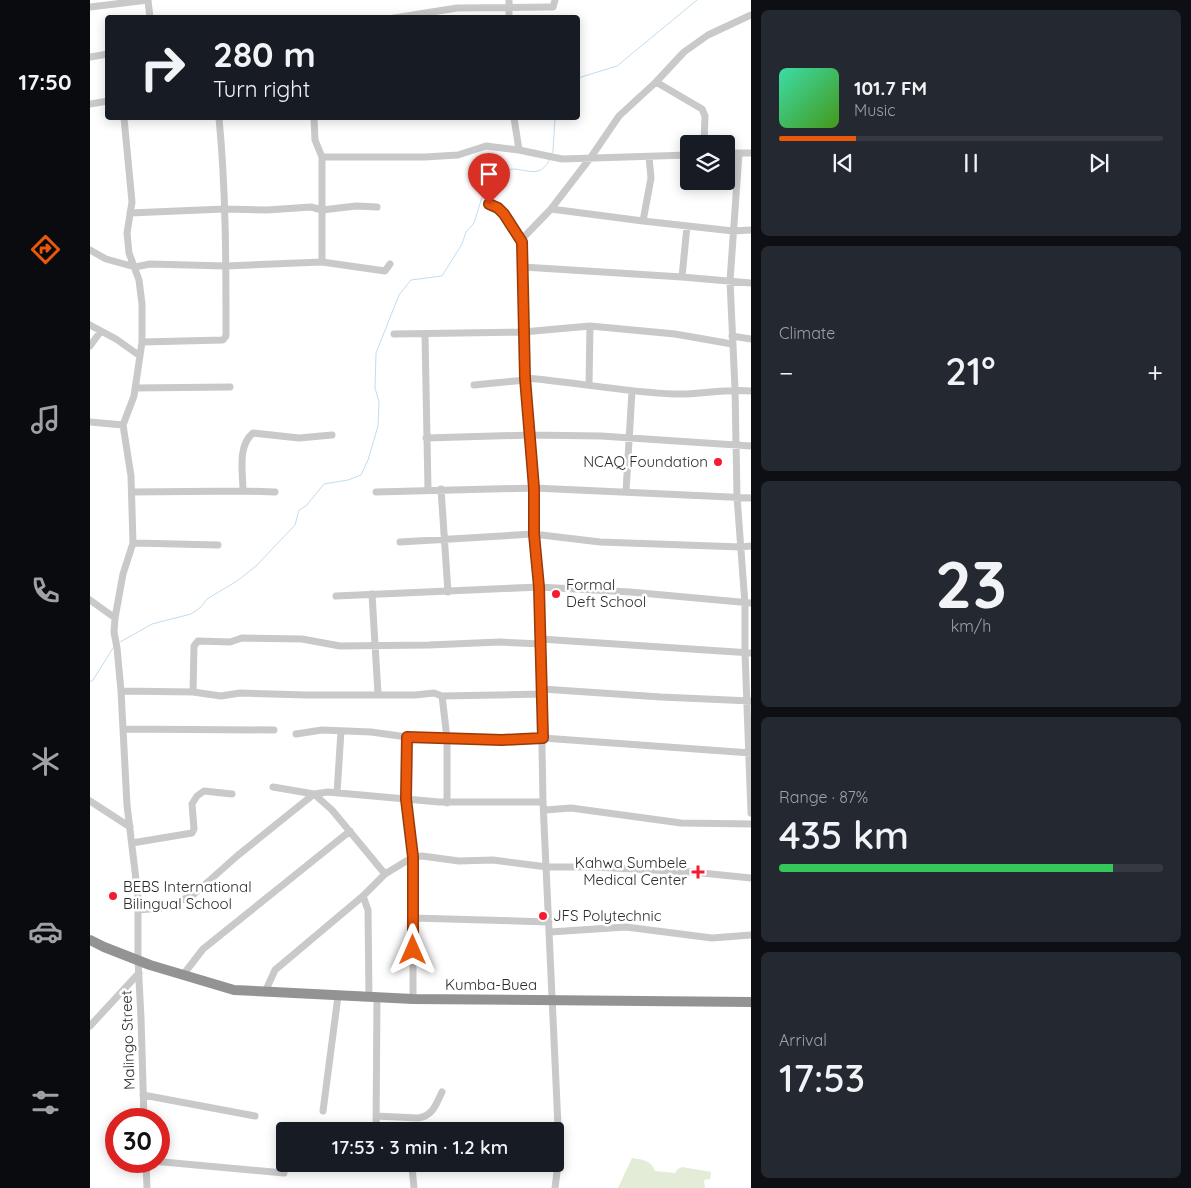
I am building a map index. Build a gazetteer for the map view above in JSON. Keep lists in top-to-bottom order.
{
  "streets": {
    "highway": ["Kumba-Buea"],
    "street": ["Malingo Street"]
  },
  "crossings": [
    ["Kumba-Buea", "Malingo Street"]
  ],
  "places": {
    "other": [
      "NCAQ Foundation",
      "Formal Deft School",
      "BEBS International Bilingual School",
      "JFS Polytechnic"
    ],
    "health": ["Kahwa Sumbele Medical Center"]
  },
  "page": {
    "tabs": "17:50",
    "turn": ["280 m", "Turn right"],
    "song": ["101.7 FM", "Music"],
    "tile": [
      "Climate",
      ["23", "km/h"],
      ["Range · 87%", "435 km"],
      ["Arrival", "17:53"]
    ],
    "heat": ["−", "21°", "+"],
    "limit": "30",
    "trip": "17:53 · 3 min · 1.2 km"
  }
}
